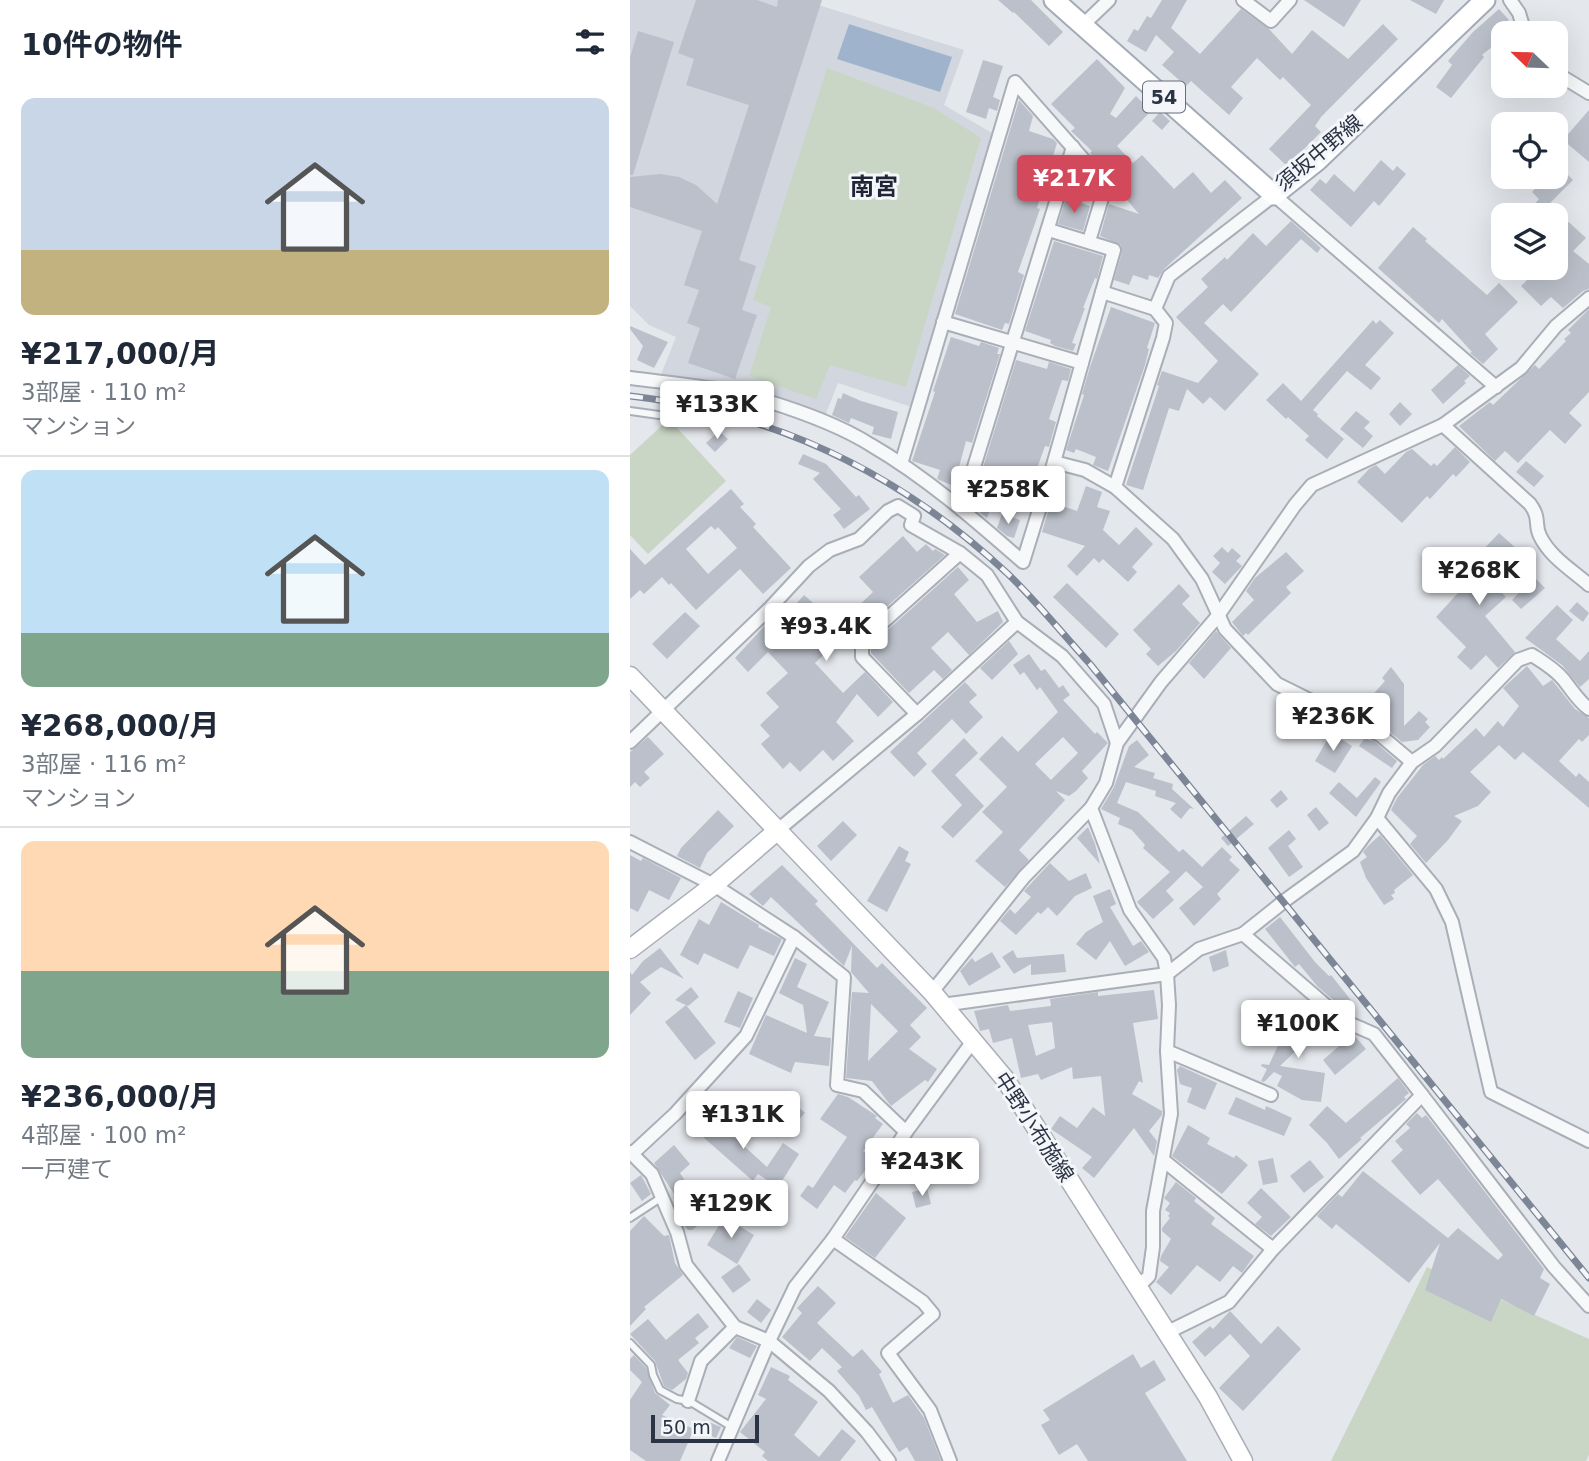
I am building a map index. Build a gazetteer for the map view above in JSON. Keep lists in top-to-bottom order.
{
  "streets": {
    "main road": ["54", "須坂中野線", "中野小布施線"]
  },
  "districts": ["南宮"],
  "scale_bar": "50 m",
  "north": "top left",
  "page": {
    "heading": "10件の物件",
    "list": [
      {
        "name": "¥217,000/月",
        "note": "3部屋 · 110 m² · マンション"
      },
      {
        "name": "¥268,000/月",
        "note": "3部屋 · 116 m² · マンション"
      },
      {
        "name": "¥236,000/月",
        "note": "4部屋 · 100 m² · 一戸建て"
      }
    ],
    "price": [
      "¥217K",
      "¥133K",
      "¥258K",
      "¥268K",
      "¥93.4K",
      "¥236K",
      "¥100K",
      "¥131K",
      "¥243K",
      "¥129K"
    ],
    "scale": "50 m"
  }
}
